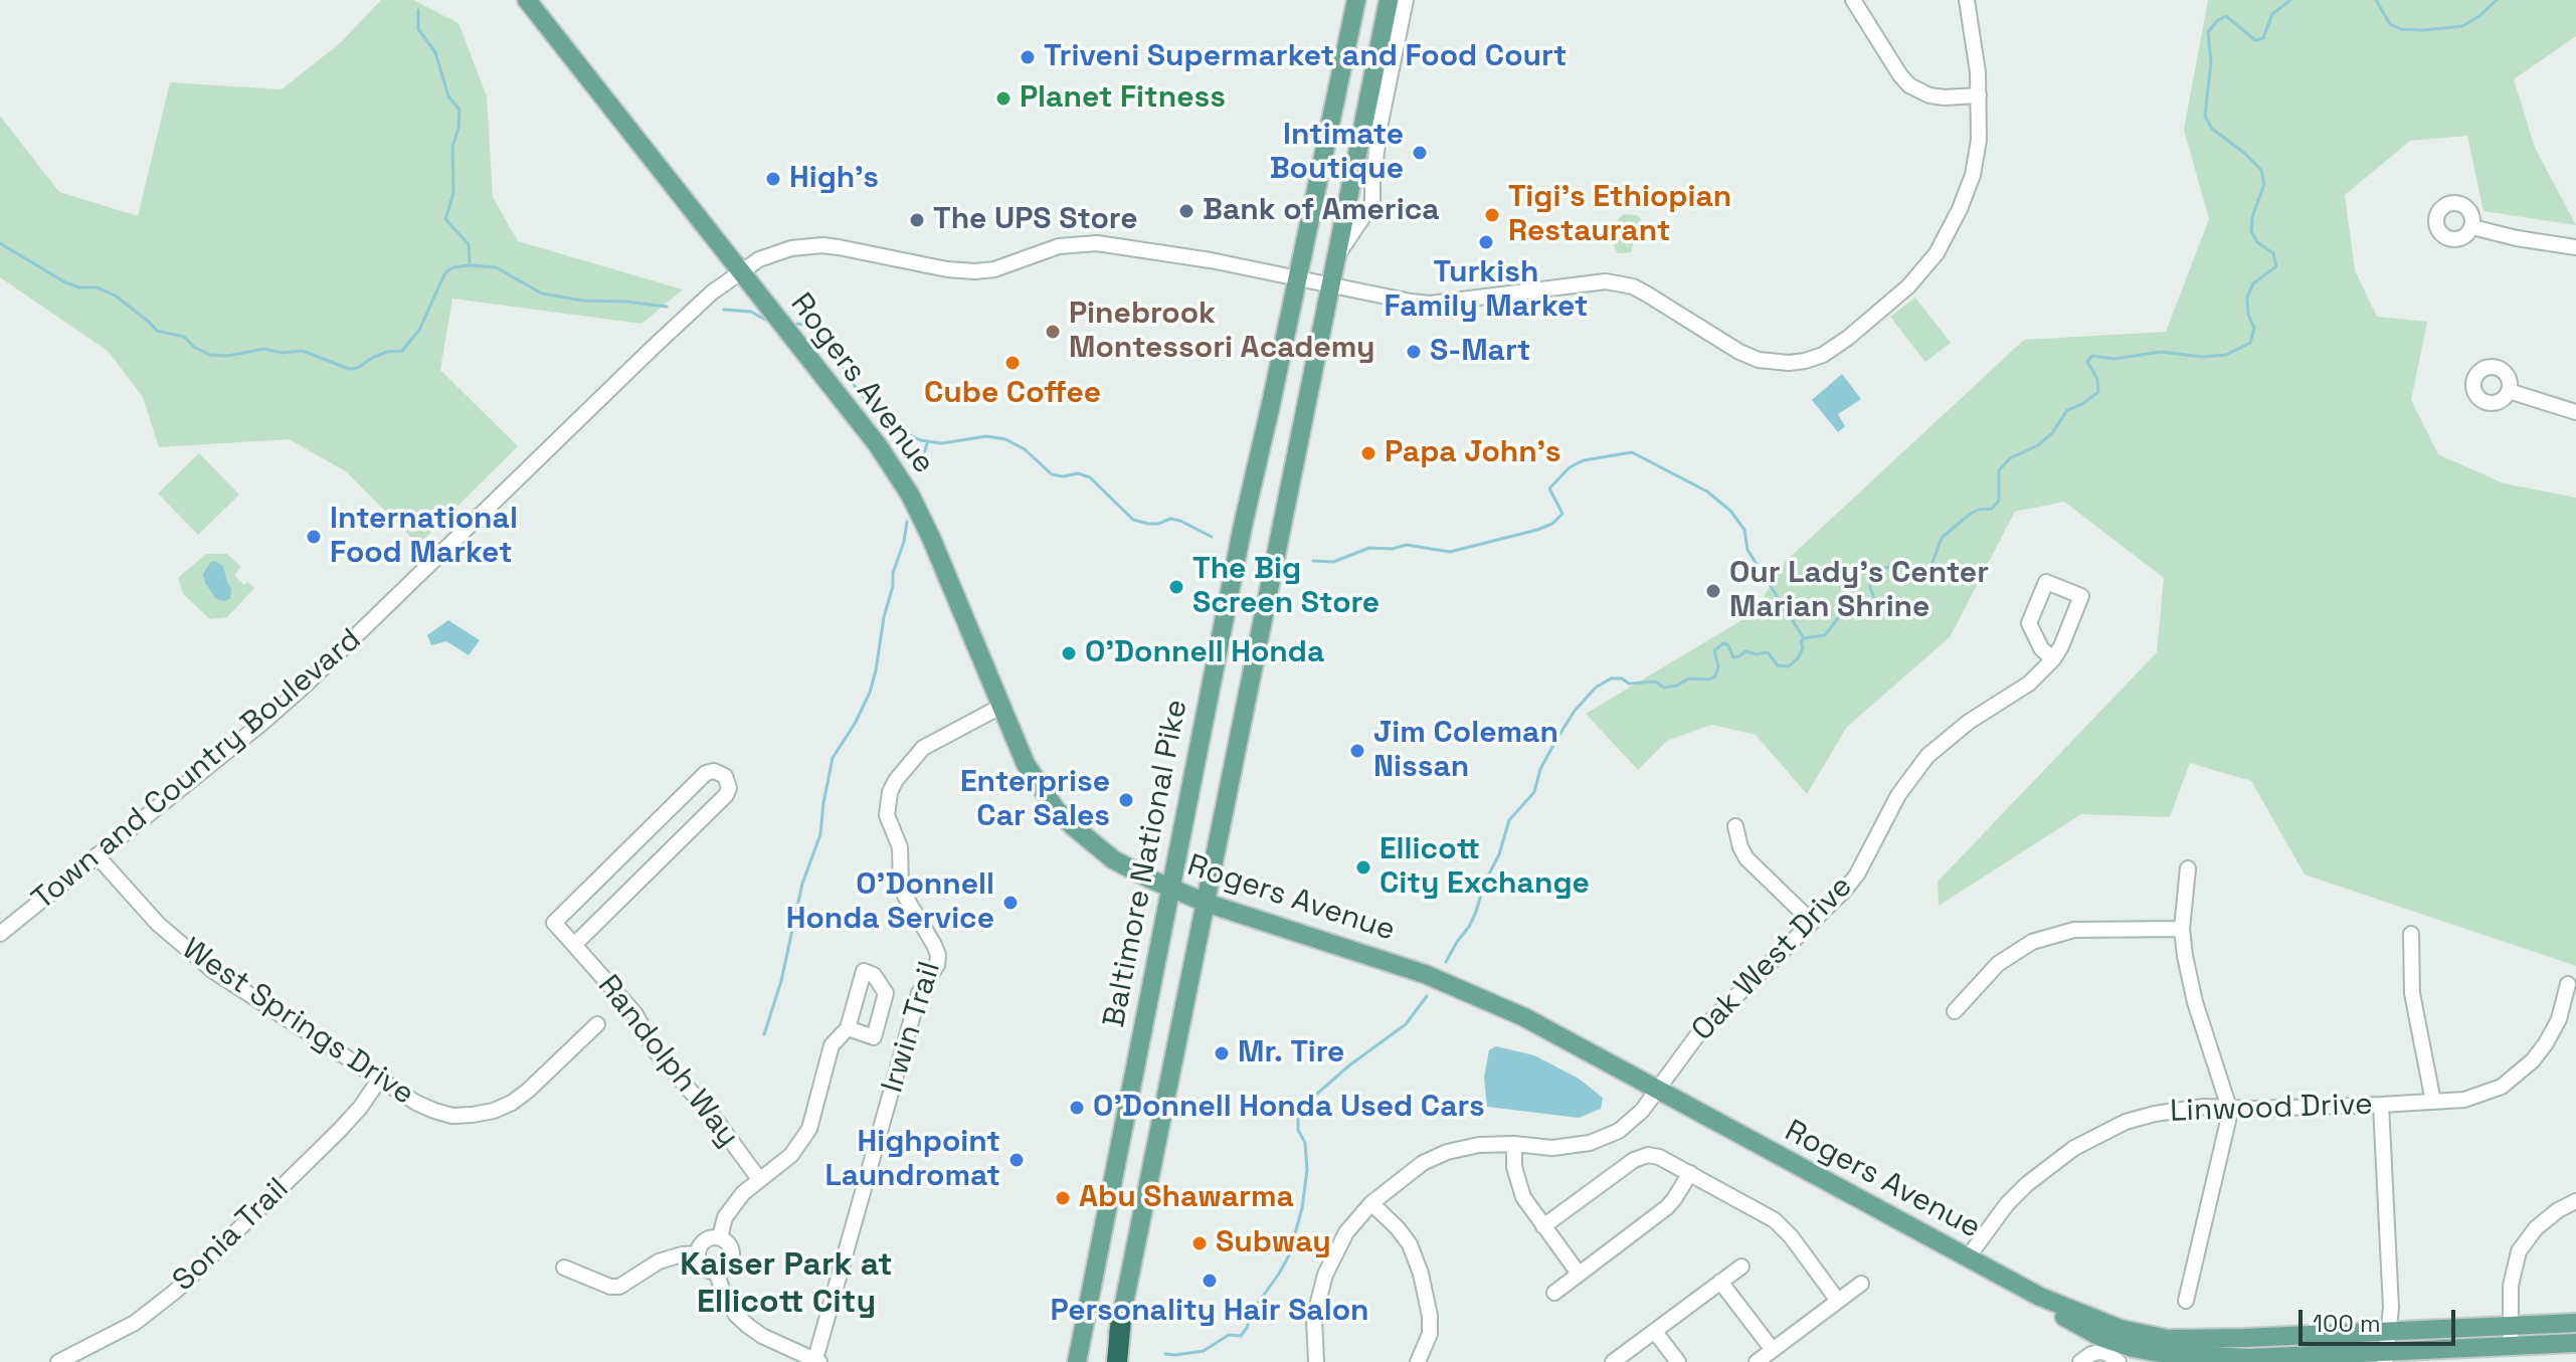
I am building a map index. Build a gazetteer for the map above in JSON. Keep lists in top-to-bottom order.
{
  "streets": {
    "main road": ["Rogers Avenue", "Baltimore National Pike"],
    "street": [
      "Town and Country Boulevard",
      "Oak West Drive",
      "West Springs Drive",
      "Irwin Trail",
      "Randolph Way",
      "Linwood Drive",
      "Sonia Trail"
    ]
  },
  "crossings": [
    ["Rogers Avenue", "Town and Country Boulevard"],
    ["Rogers Avenue", "Baltimore National Pike"],
    ["Rogers Avenue", "Oak West Drive"],
    ["Rogers Avenue", "Irwin Trail"],
    ["Rogers Avenue", "Linwood Drive"],
    ["Town and Country Boulevard", "Baltimore National Pike"],
    ["Town and Country Boulevard", "West Springs Drive"],
    ["West Springs Drive", "Sonia Trail"]
  ],
  "districts": ["Kaiser Park at Ellicott City"],
  "places": [
    "Triveni Supermarket and Food Court",
    "Planet Fitness",
    "Intimate Boutique",
    "High's",
    "Bank of America",
    "Tigi's Ethiopian Restaurant",
    "The UPS Store",
    "Turkish Family Market",
    "Pinebrook Montessori Academy",
    "S-Mart",
    "Cube Coffee",
    "Papa John's",
    "International Food Market",
    "The Big Screen Store",
    "Our Lady's Center Marian Shrine",
    "O'Donnell Honda",
    "Jim Coleman Nissan",
    "Enterprise Car Sales",
    "Ellicott City Exchange",
    "O'Donnell Honda Service",
    "Mr. Tire",
    "O'Donnell Honda Used Cars",
    "Highpoint Laundromat",
    "Abu Shawarma",
    "Subway",
    "Personality Hair Salon"
  ],
  "scale_bar": "100 m"
}
